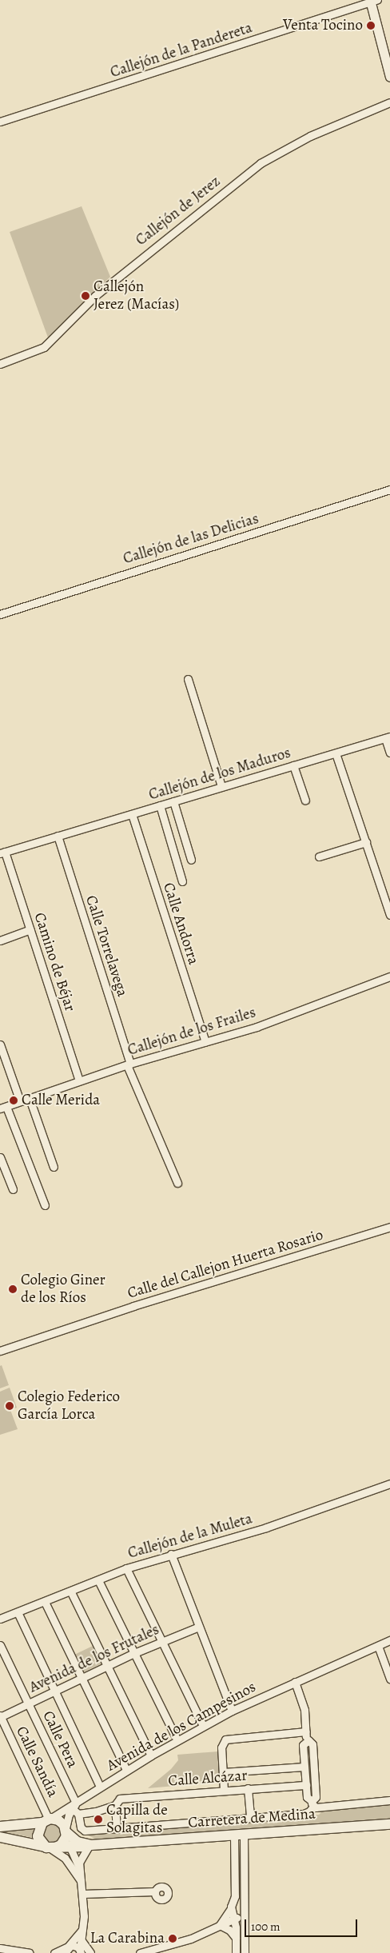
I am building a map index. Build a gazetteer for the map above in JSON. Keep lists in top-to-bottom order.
{
  "streets": {
    "main road": ["Carretera de Medina"],
    "street": [
      "Callejón de la Pandereta",
      "Callejón de Jerez",
      "Callejón de las Delicias",
      "Callejón de los Maduros",
      "Calle Andorra",
      "Calle Torrelavega",
      "Camino de Béjar",
      "Callejón de los Frailes",
      "Calle del Callejon Huerta Rosario",
      "Callejón de la Muleta",
      "Avenida de los Frutales",
      "Avenida de los Campesinos",
      "Calle Pera",
      "Calle Sandía",
      "Calle Alcázar"
    ]
  },
  "crossings": [
    ["Callejón de los Maduros", "Calle Andorra"],
    ["Callejón de los Maduros", "Calle Torrelavega"],
    ["Callejón de los Maduros", "Camino de Béjar"],
    ["Calle Andorra", "Callejón de los Frailes"],
    ["Calle Torrelavega", "Callejón de los Frailes"],
    ["Camino de Béjar", "Callejón de los Frailes"],
    ["Avenida de los Frutales", "Calle Pera"],
    ["Avenida de los Frutales", "Calle Sandía"],
    ["Avenida de los Campesinos", "Calle Pera"],
    ["Avenida de los Campesinos", "Calle Sandía"],
    ["Avenida de los Campesinos", "Calle Alcázar"],
    ["Avenida de los Campesinos", "Carretera de Medina"],
    ["Calle Pera", "Calle Alcázar"],
    ["Calle Sandía", "Carretera de Medina"]
  ],
  "places": [
    "Venta Tocino",
    "Callejón Jerez (Macías)",
    "Calle Merida",
    "Colegio Giner de los Ríos",
    "Colegio Federico García Lorca",
    "Capilla de Solagitas",
    "La Carabina"
  ],
  "scale_bar": "100 m"
}
